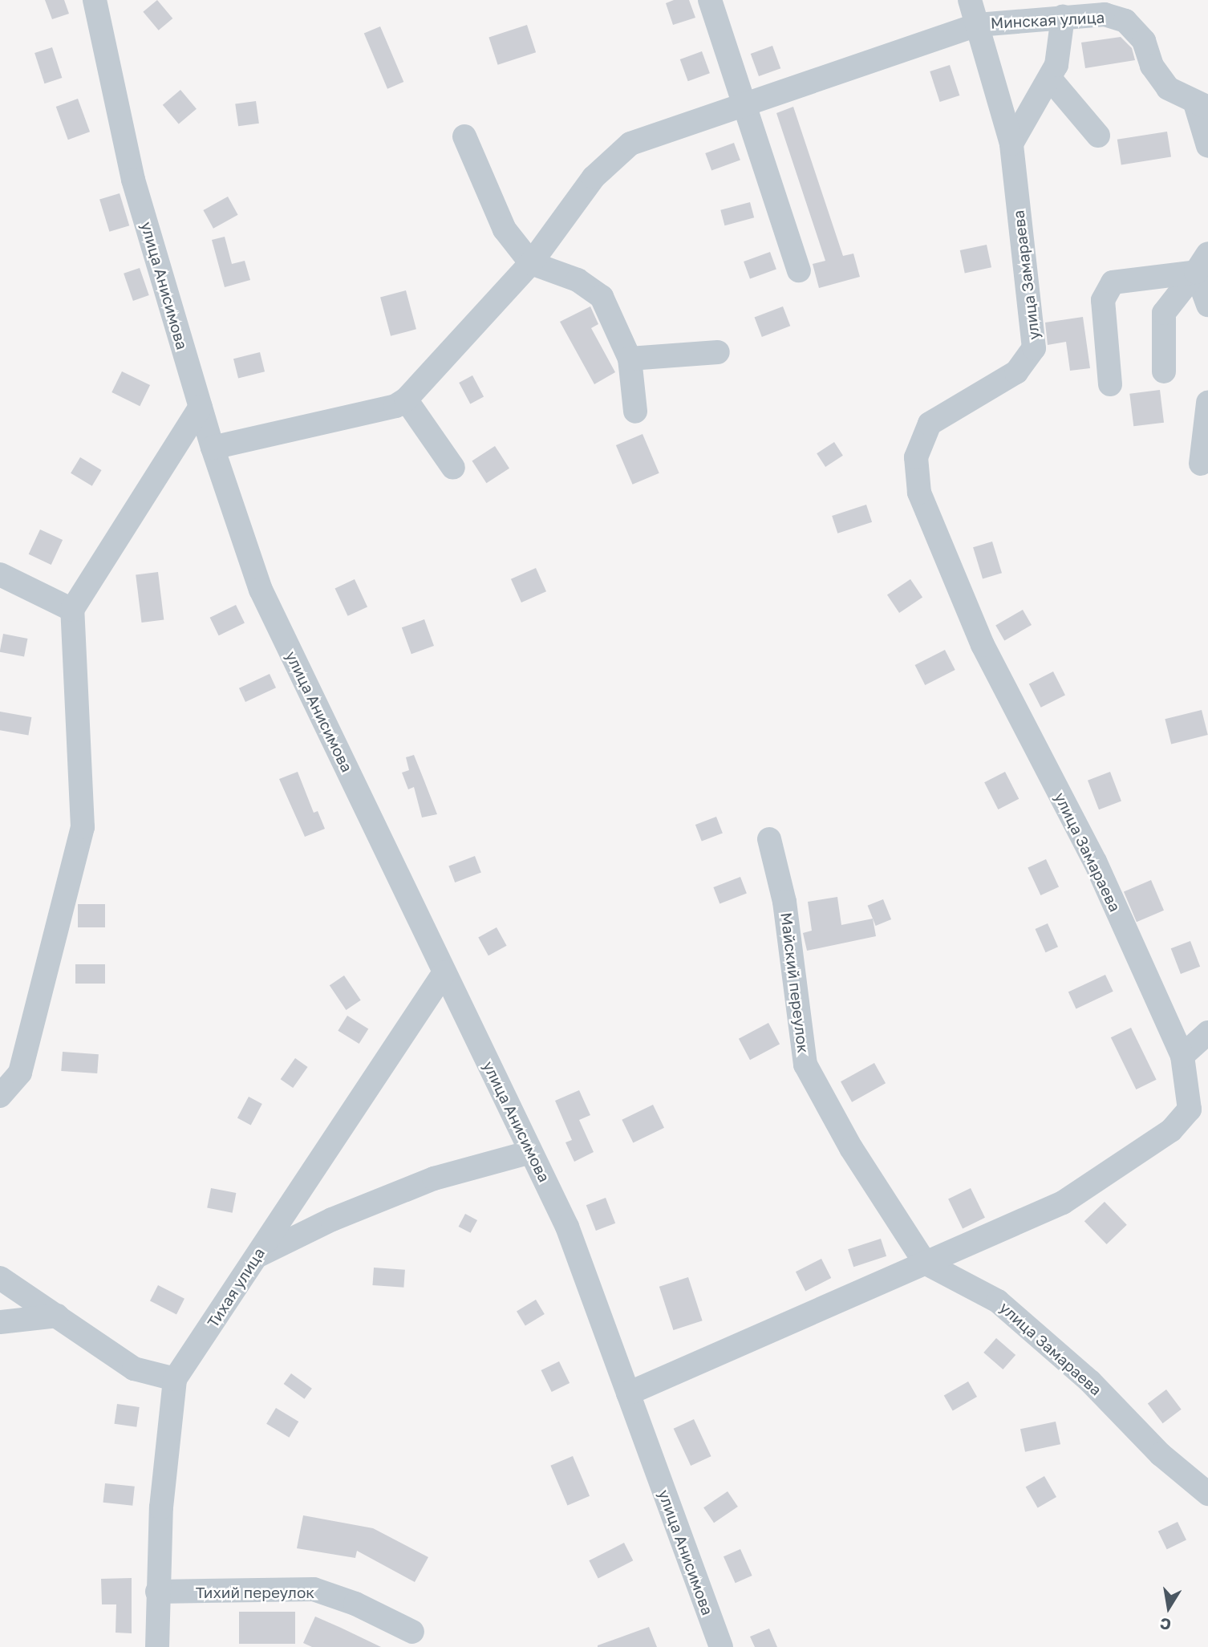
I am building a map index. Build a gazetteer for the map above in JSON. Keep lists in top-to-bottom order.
{
  "streets": {
    "street": [
      "Минская улица",
      "улица Замараева",
      "улица Анисимова",
      "Майский переулок",
      "Тихая улица",
      "Тихий переулок"
    ]
  },
  "crossings": [
    ["Минская улица", "улица Замараева"],
    ["улица Замараева", "Майский переулок"],
    ["улица Анисимова", "Тихая улица"],
    ["Тихая улица", "Тихий переулок"]
  ],
  "north": "bottom"
}
